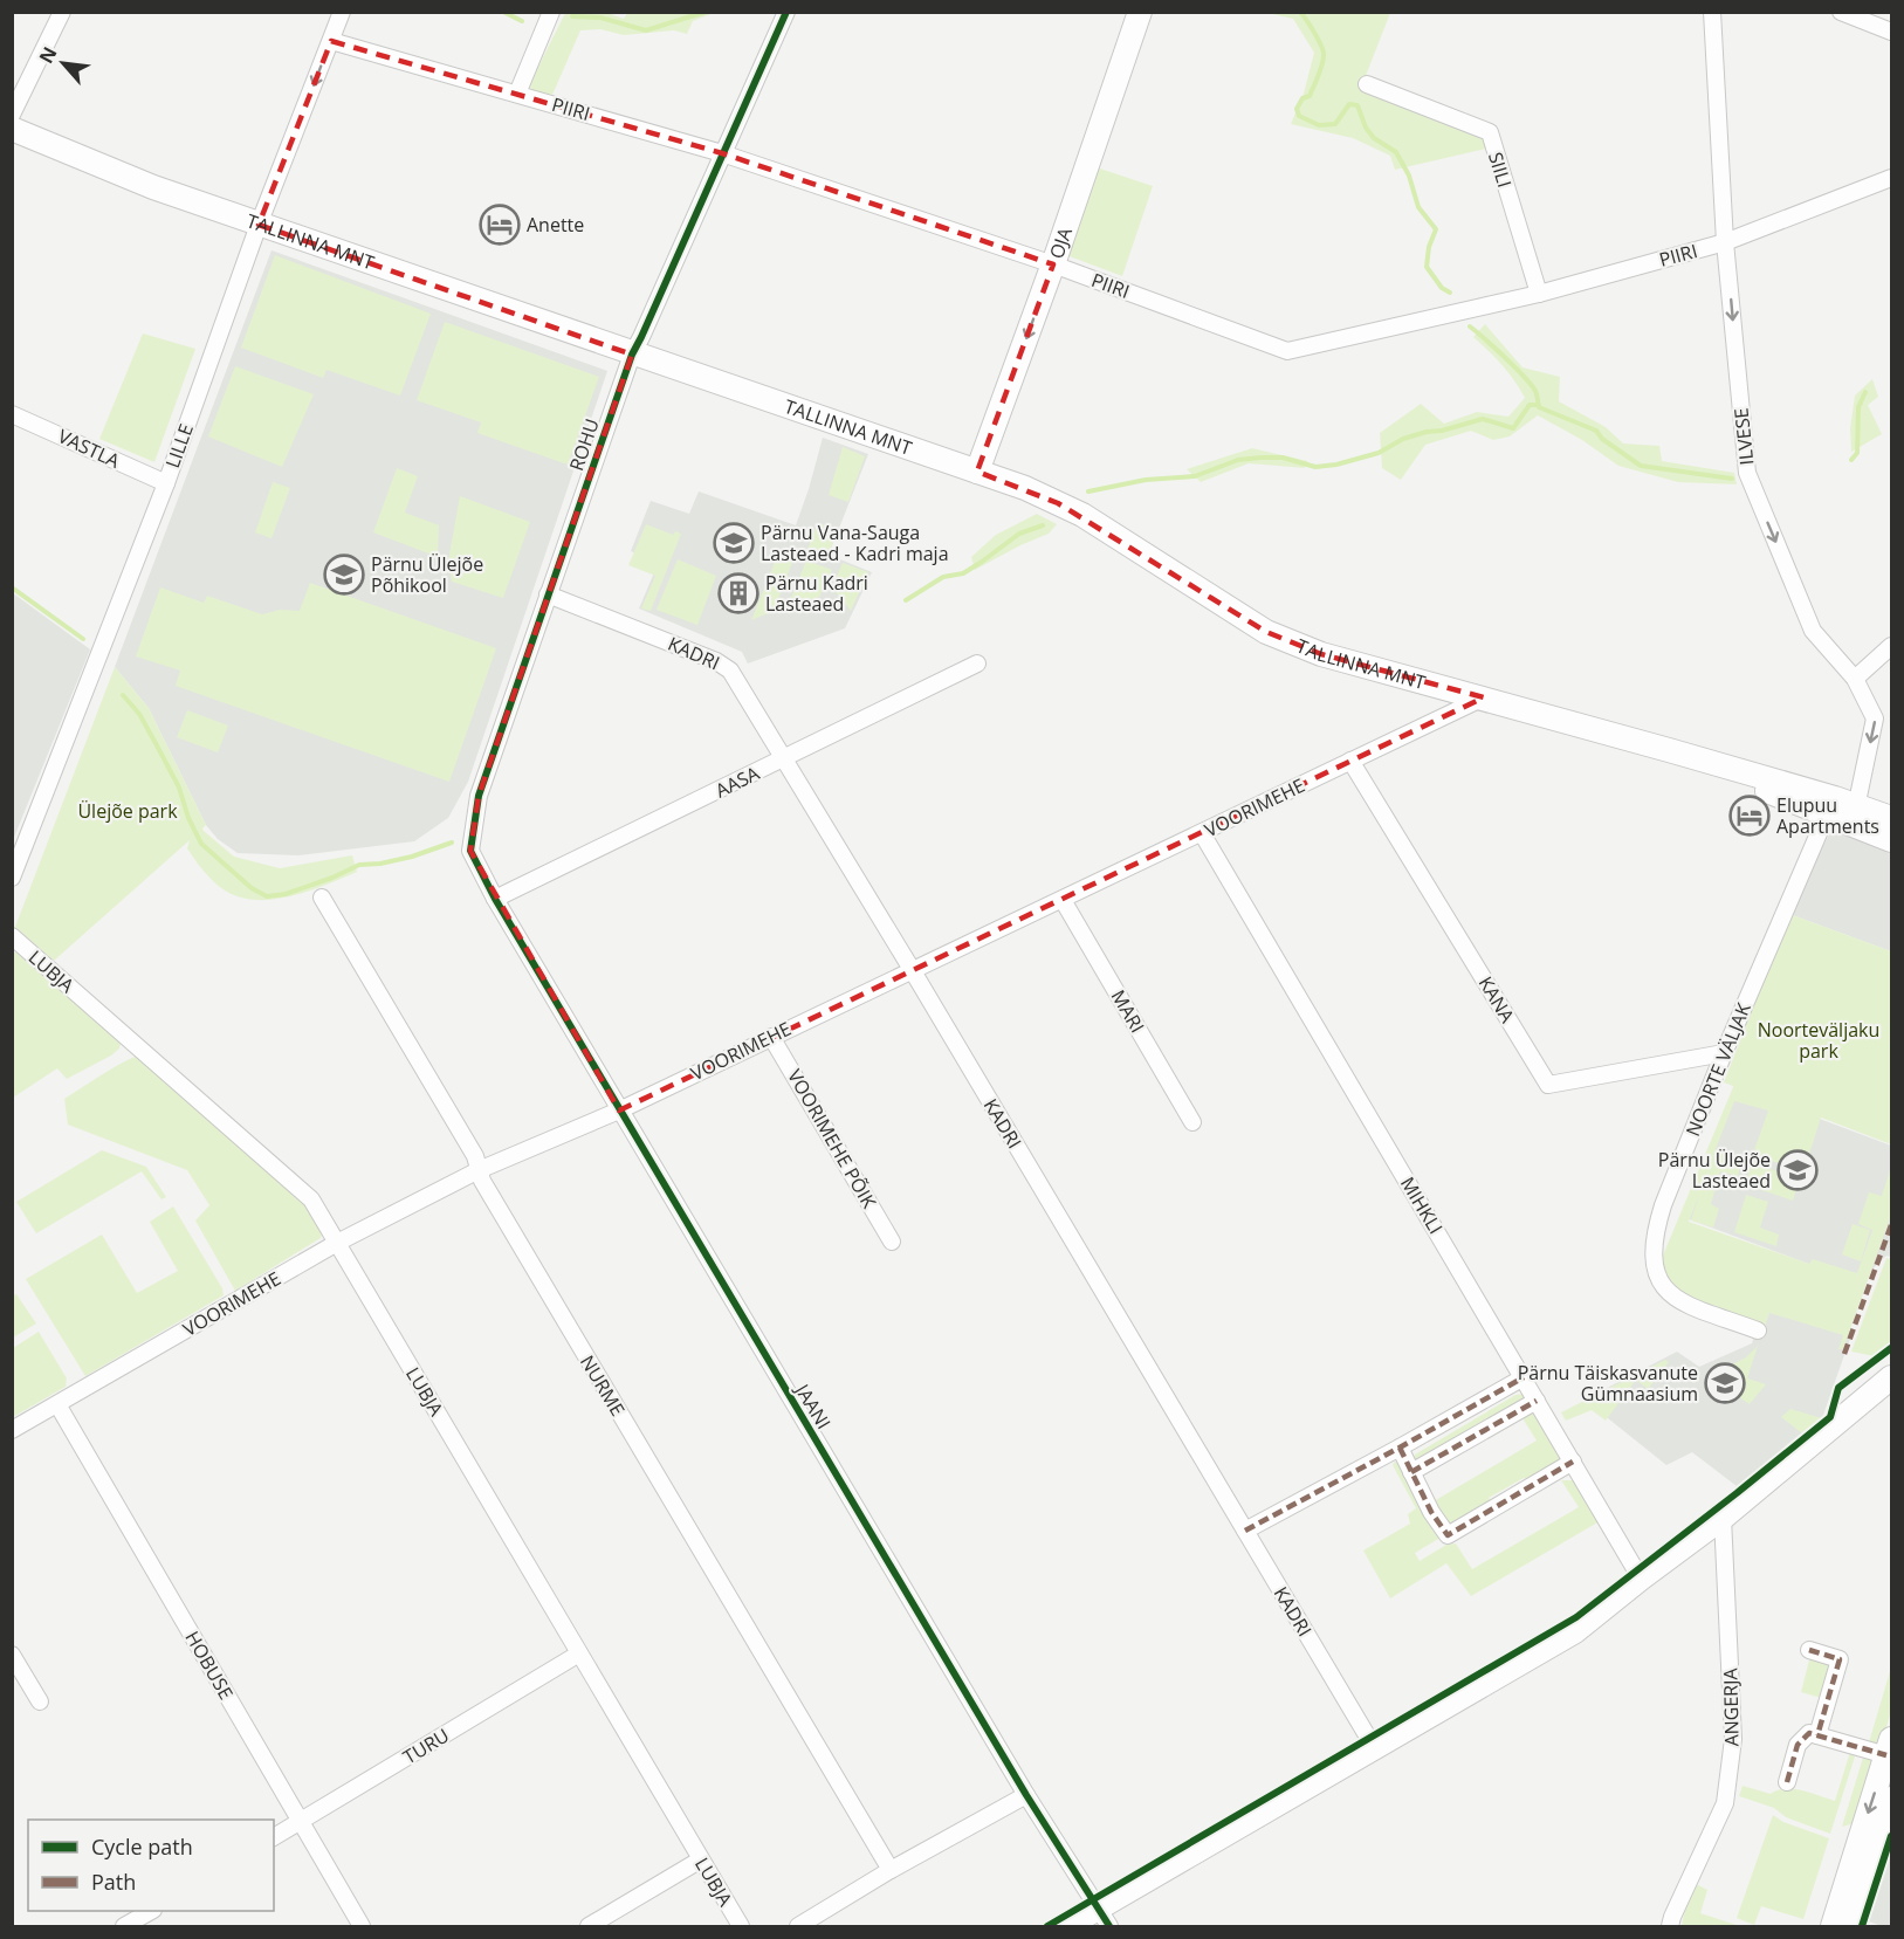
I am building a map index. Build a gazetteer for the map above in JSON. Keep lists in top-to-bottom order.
{
  "streets": {
    "main road": ["TALLINNA MNT", "OJA"],
    "street": [
      "PIIRI",
      "SIILI",
      "ILVESE",
      "ROHU",
      "LILLE",
      "VASTLA",
      "KADRI",
      "AASA",
      "VOORIMEHE",
      "LUBJA",
      "KANA",
      "MARI",
      "NOORTE VÄLJAK",
      "VOORIMEHE PÕIK",
      "MIHKLI",
      "NURME",
      "JAANI",
      "HOBUSE",
      "ANGERJA",
      "TURU"
    ]
  },
  "crossings": [
    ["PIIRI", "SIILI"],
    ["PIIRI", "OJA"],
    ["PIIRI", "ILVESE"],
    ["PIIRI", "ROHU"],
    ["PIIRI", "LILLE"],
    ["TALLINNA MNT", "OJA"],
    ["TALLINNA MNT", "ILVESE"],
    ["TALLINNA MNT", "ROHU"],
    ["TALLINNA MNT", "LILLE"],
    ["TALLINNA MNT", "VOORIMEHE"],
    ["TALLINNA MNT", "NOORTE VÄLJAK"],
    ["ROHU", "KADRI"],
    ["ROHU", "AASA"],
    ["ROHU", "JAANI"],
    ["LILLE", "VASTLA"],
    ["KADRI", "AASA"],
    ["KADRI", "VOORIMEHE"],
    ["AASA", "JAANI"],
    ["VOORIMEHE", "LUBJA"],
    ["VOORIMEHE", "KANA"],
    ["VOORIMEHE", "MARI"],
    ["VOORIMEHE", "VOORIMEHE PÕIK"],
    ["VOORIMEHE", "MIHKLI"],
    ["VOORIMEHE", "NURME"],
    ["VOORIMEHE", "JAANI"],
    ["VOORIMEHE", "HOBUSE"],
    ["LUBJA", "TURU"],
    ["KANA", "NOORTE VÄLJAK"],
    ["HOBUSE", "TURU"]
  ],
  "one_way": ["OJA", "ILVESE"],
  "parks": ["Ülejõe park", "Noorteväljaku park"],
  "places": {
    "hotel": ["Anette", "Elupuu Apartments"],
    "school or university": [
      "Pärnu Vana-Sauga Lasteaed - Kadri maja",
      "Pärnu Ülejõe Põhikool",
      "Pärnu Ülejõe Lasteaed",
      "Pärnu Täiskasvanute Gümnaasium"
    ],
    "building": ["Pärnu Kadri Lasteaed"]
  },
  "legend": ["Cycle path", "Path"],
  "north": "top left"
}
